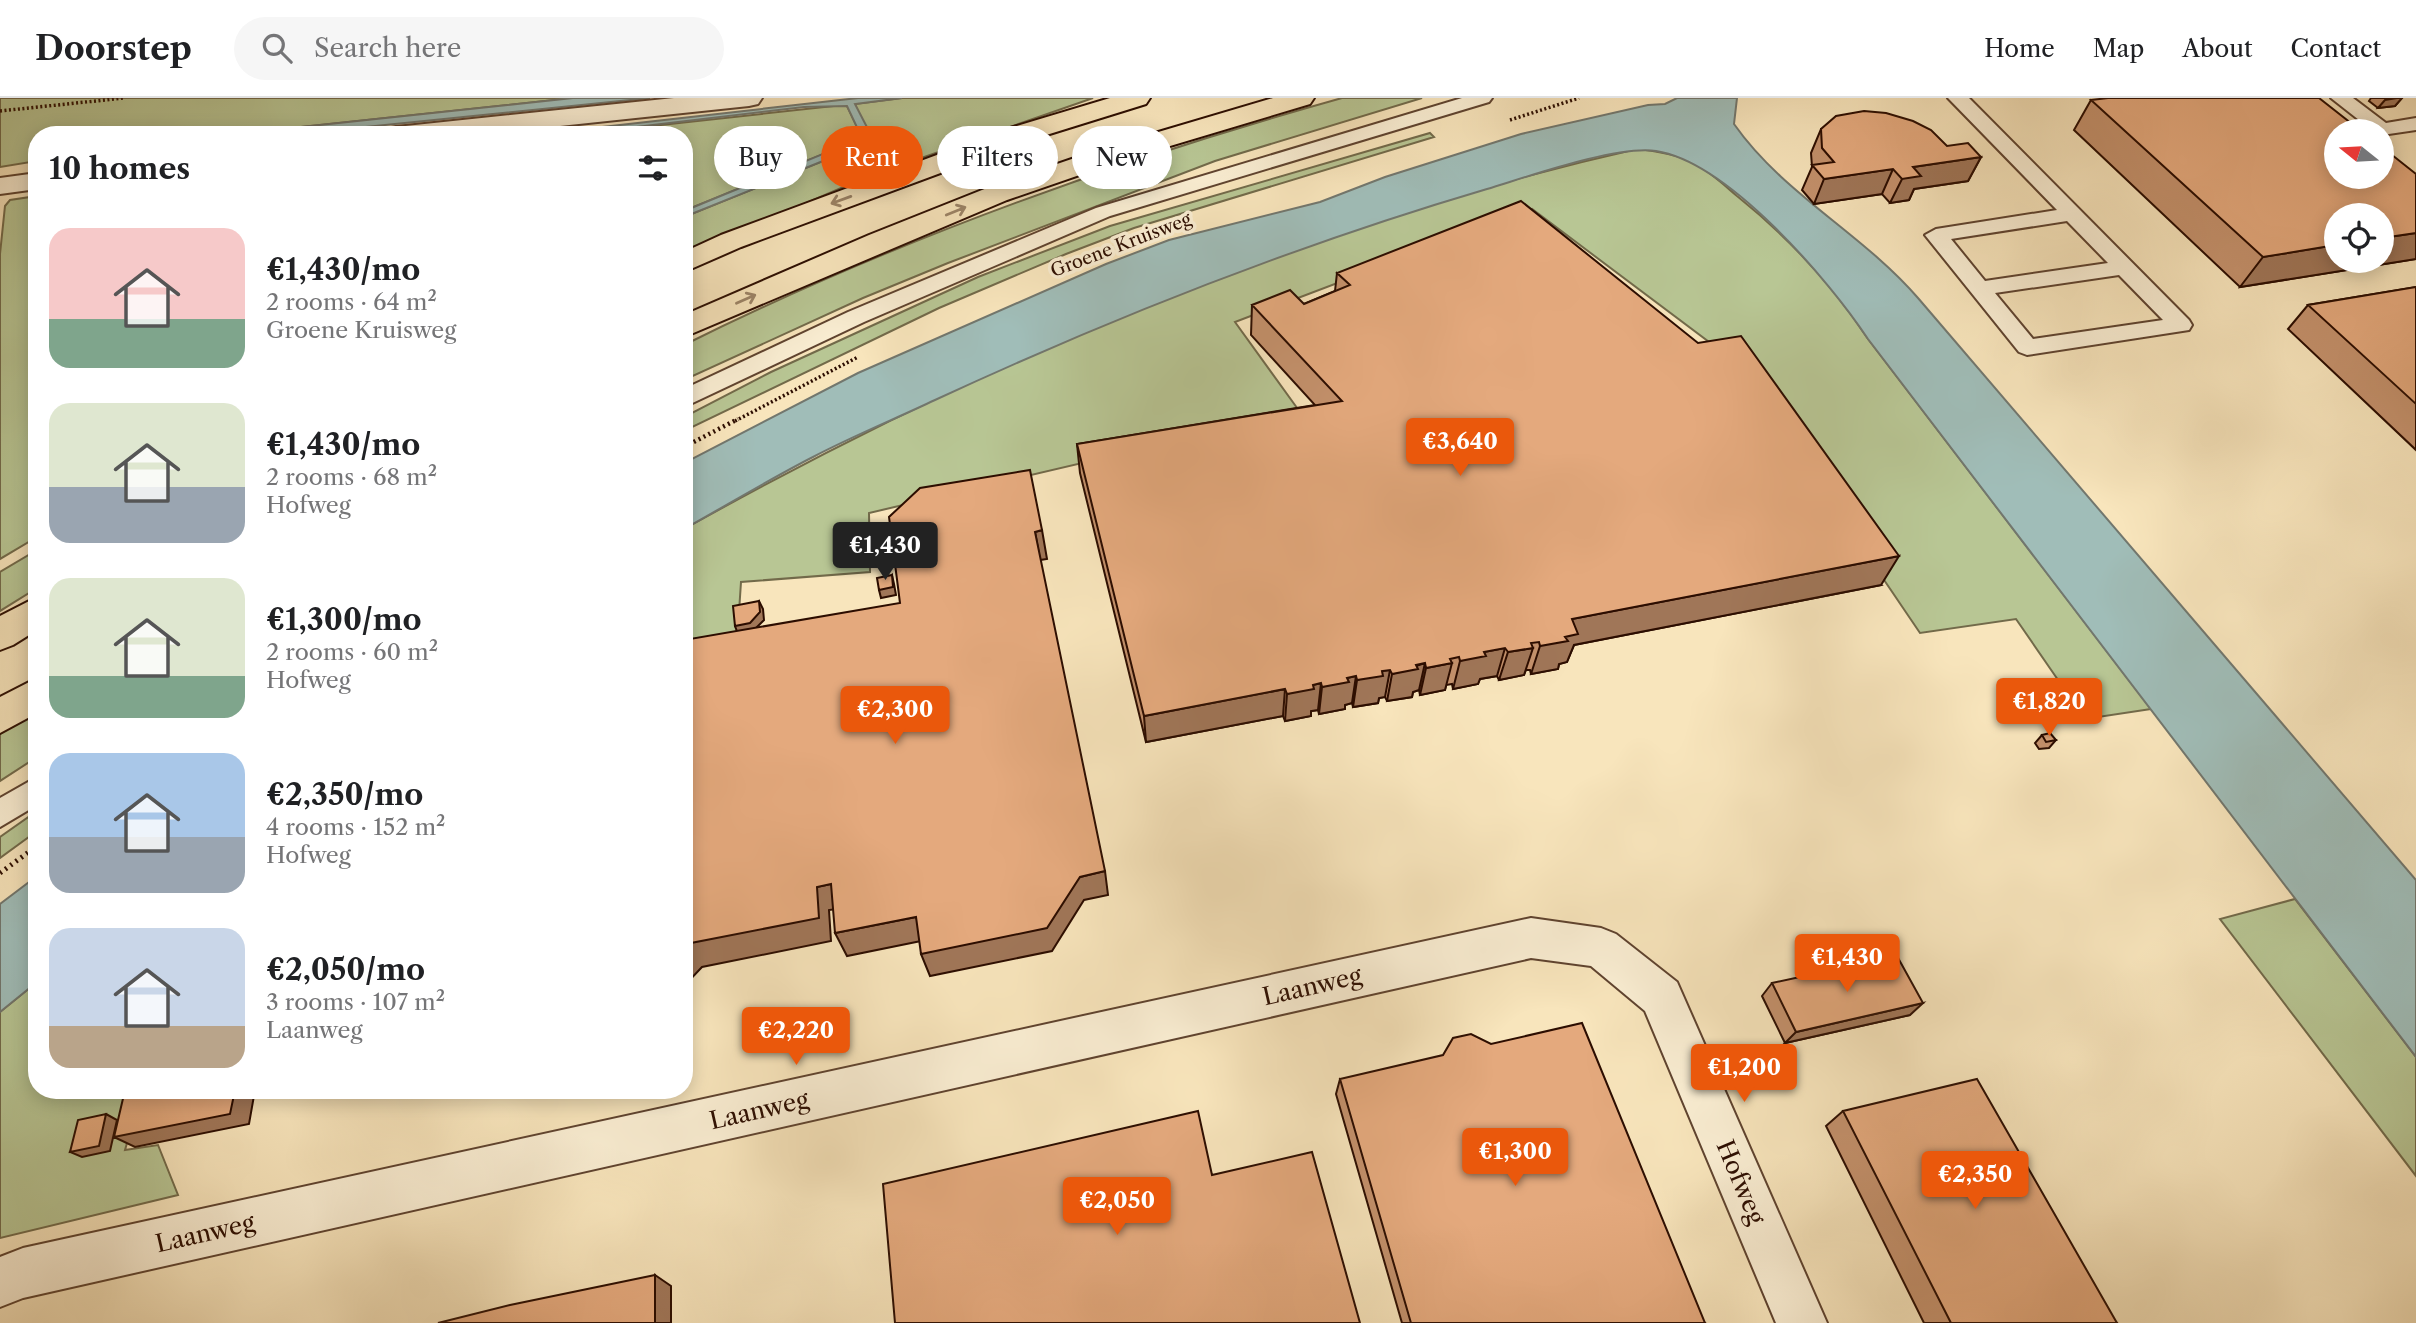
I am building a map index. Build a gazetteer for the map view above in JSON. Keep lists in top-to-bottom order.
{
  "streets": {
    "street": ["Laanweg", "Hofweg"],
    "path": ["Groene Kruisweg"]
  },
  "crossings": [
    ["Laanweg", "Hofweg"]
  ],
  "north": "left",
  "page": {
    "header": "Doorstep",
    "search": "Search here",
    "nav": [
      "Home",
      "Map",
      "About",
      "Contact"
    ],
    "chip": [
      "Buy",
      "Rent",
      "Filters",
      "New"
    ],
    "heading": "10 homes",
    "list": [
      {
        "name": "€1,430/mo",
        "note": "2 rooms · 64 m² · Groene Kruisweg"
      },
      {
        "name": "€1,430/mo",
        "note": "2 rooms · 68 m² · Hofweg"
      },
      {
        "name": "€1,300/mo",
        "note": "2 rooms · 60 m² · Hofweg"
      },
      {
        "name": "€2,350/mo",
        "note": "4 rooms · 152 m² · Hofweg"
      },
      {
        "name": "€2,050/mo",
        "note": "3 rooms · 107 m² · Laanweg"
      }
    ],
    "price": [
      "€3,640",
      "€1,430",
      "€1,820",
      "€2,300",
      "€1,430",
      "€2,220",
      "€1,200",
      "€1,300",
      "€2,350",
      "€2,050"
    ]
  }
}
